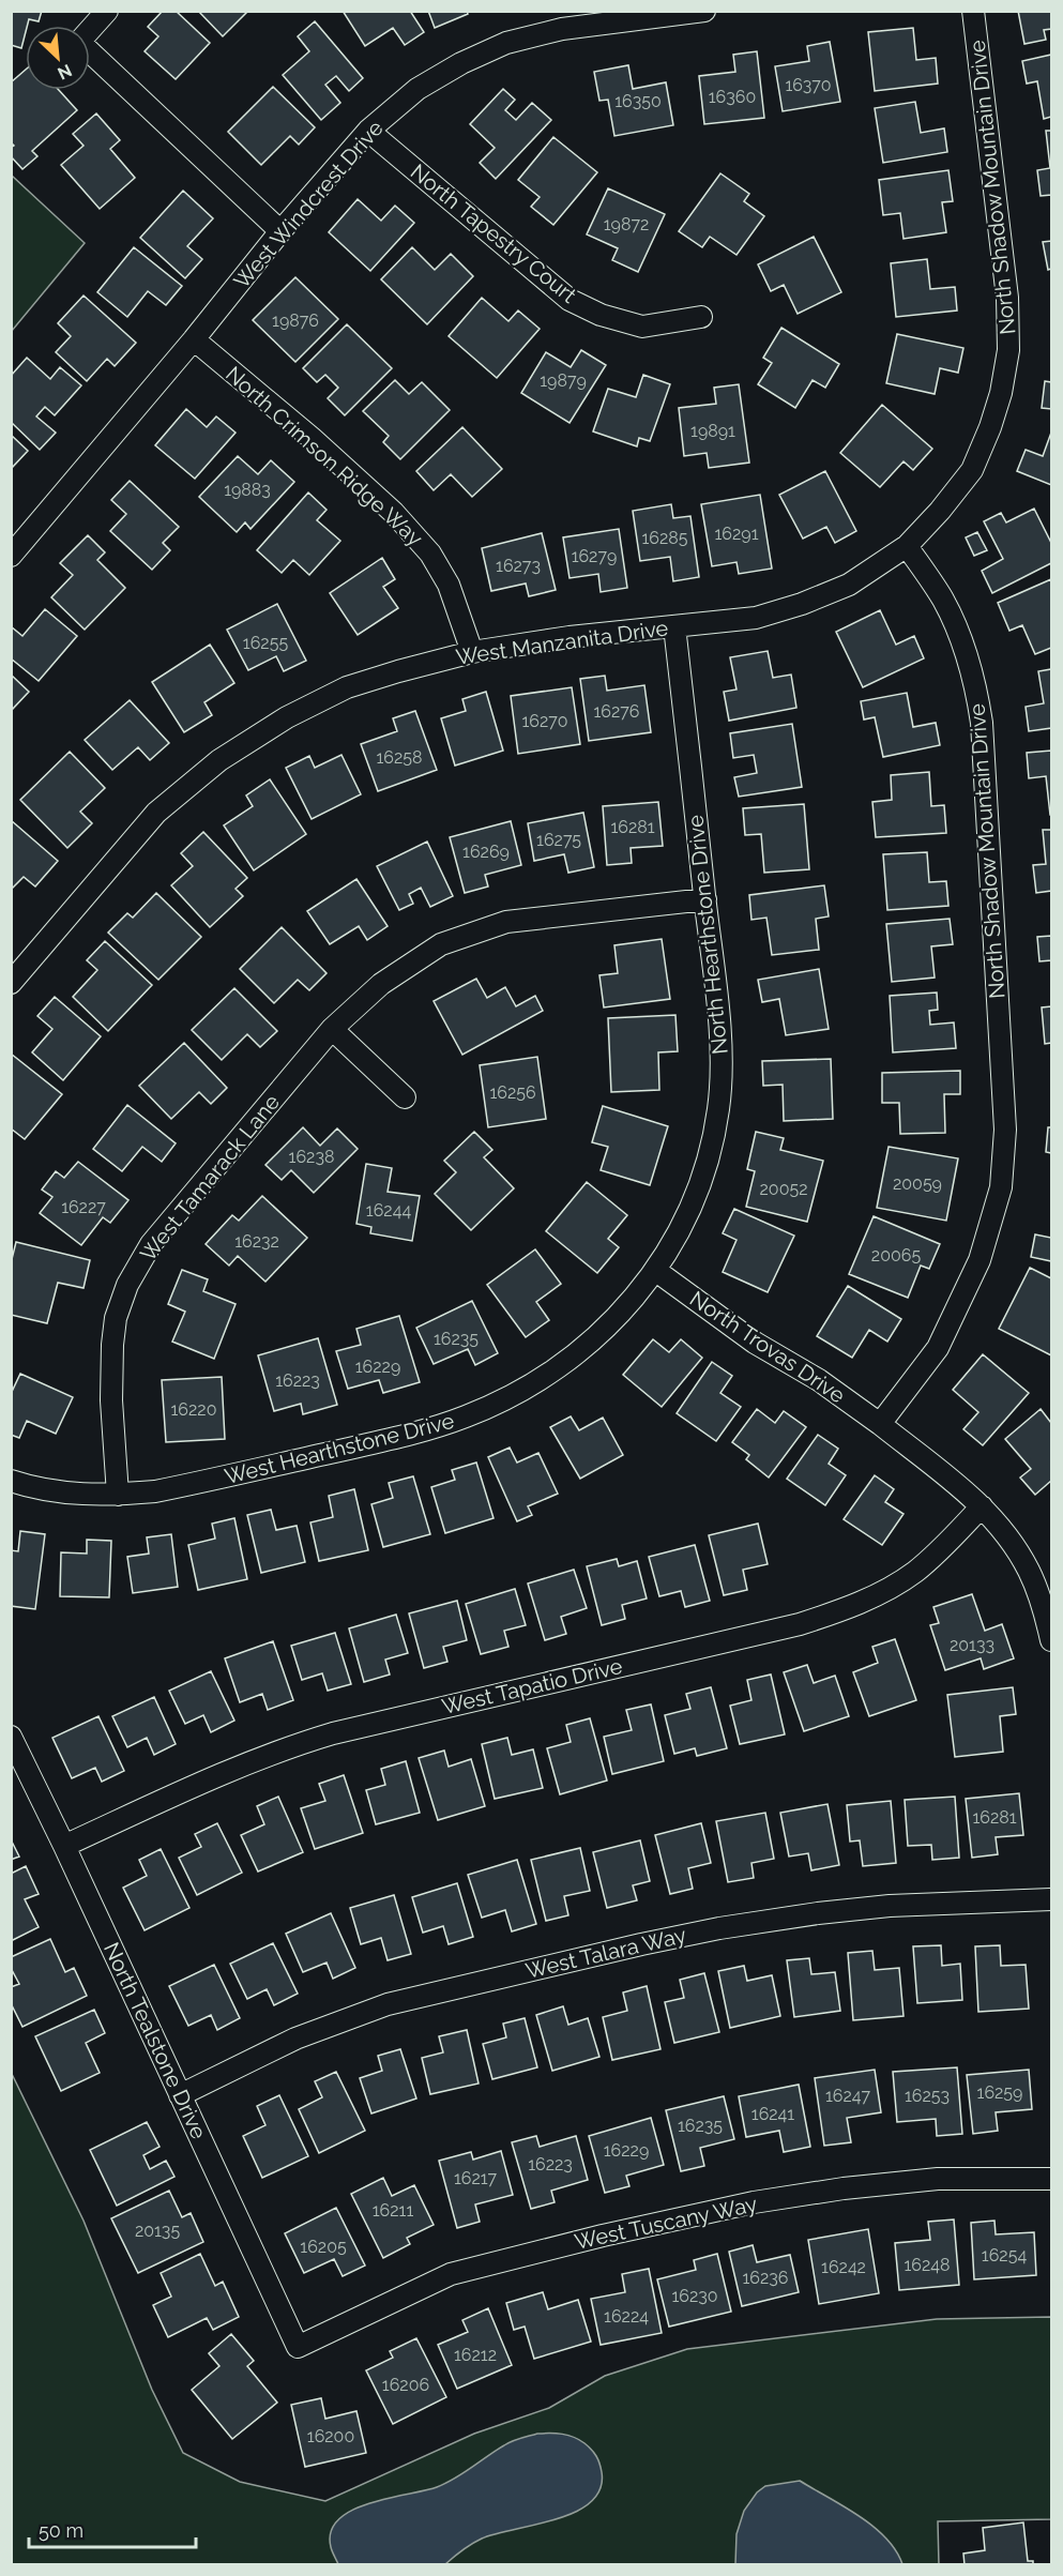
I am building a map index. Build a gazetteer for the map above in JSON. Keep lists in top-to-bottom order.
{
  "streets": {
    "street": [
      "North Shadow Mountain Drive",
      "West Windcrest Drive",
      "North Tapestry Court",
      "North Crimson Ridge Way",
      "West Manzanita Drive",
      "North Hearthstone Drive",
      "West Tamarack Lane",
      "North Trovas Drive",
      "West Hearthstone Drive",
      "West Tapatio Drive",
      "West Talara Way",
      "North Tealstone Drive",
      "West Tuscany Way"
    ]
  },
  "crossings": [
    ["North Shadow Mountain Drive", "West Manzanita Drive"],
    ["North Shadow Mountain Drive", "North Trovas Drive"],
    ["West Windcrest Drive", "North Tapestry Court"],
    ["West Windcrest Drive", "North Crimson Ridge Way"],
    ["North Crimson Ridge Way", "West Manzanita Drive"],
    ["West Manzanita Drive", "North Hearthstone Drive"],
    ["North Hearthstone Drive", "West Tamarack Lane"],
    ["North Hearthstone Drive", "North Trovas Drive"],
    ["North Hearthstone Drive", "West Hearthstone Drive"],
    ["West Tamarack Lane", "West Hearthstone Drive"],
    ["North Trovas Drive", "West Hearthstone Drive"],
    ["West Tapatio Drive", "North Tealstone Drive"],
    ["West Talara Way", "North Tealstone Drive"],
    ["North Tealstone Drive", "West Tuscany Way"]
  ],
  "house_numbers": [
    "16370",
    "16360",
    "16350",
    "19872",
    "19876",
    "19879",
    "19891",
    "19883",
    "16291",
    "16285",
    "16279",
    "16273",
    "16255",
    "16276",
    "16270",
    "16258",
    "16281",
    "16275",
    "16269",
    "16256",
    "16238",
    "20059",
    "20052",
    "16227",
    "16244",
    "16232",
    "20065",
    "16235",
    "16229",
    "16223",
    "16220",
    "20133",
    "16281",
    "16259",
    "16247",
    "16253",
    "16241",
    "16235",
    "16229",
    "16223",
    "16217",
    "16211",
    "20135",
    "16205",
    "16254",
    "16248",
    "16242",
    "16236",
    "16230",
    "16224",
    "16212",
    "16206",
    "16200"
  ],
  "scale_bar": "50 m",
  "north": "bottom right"
}
